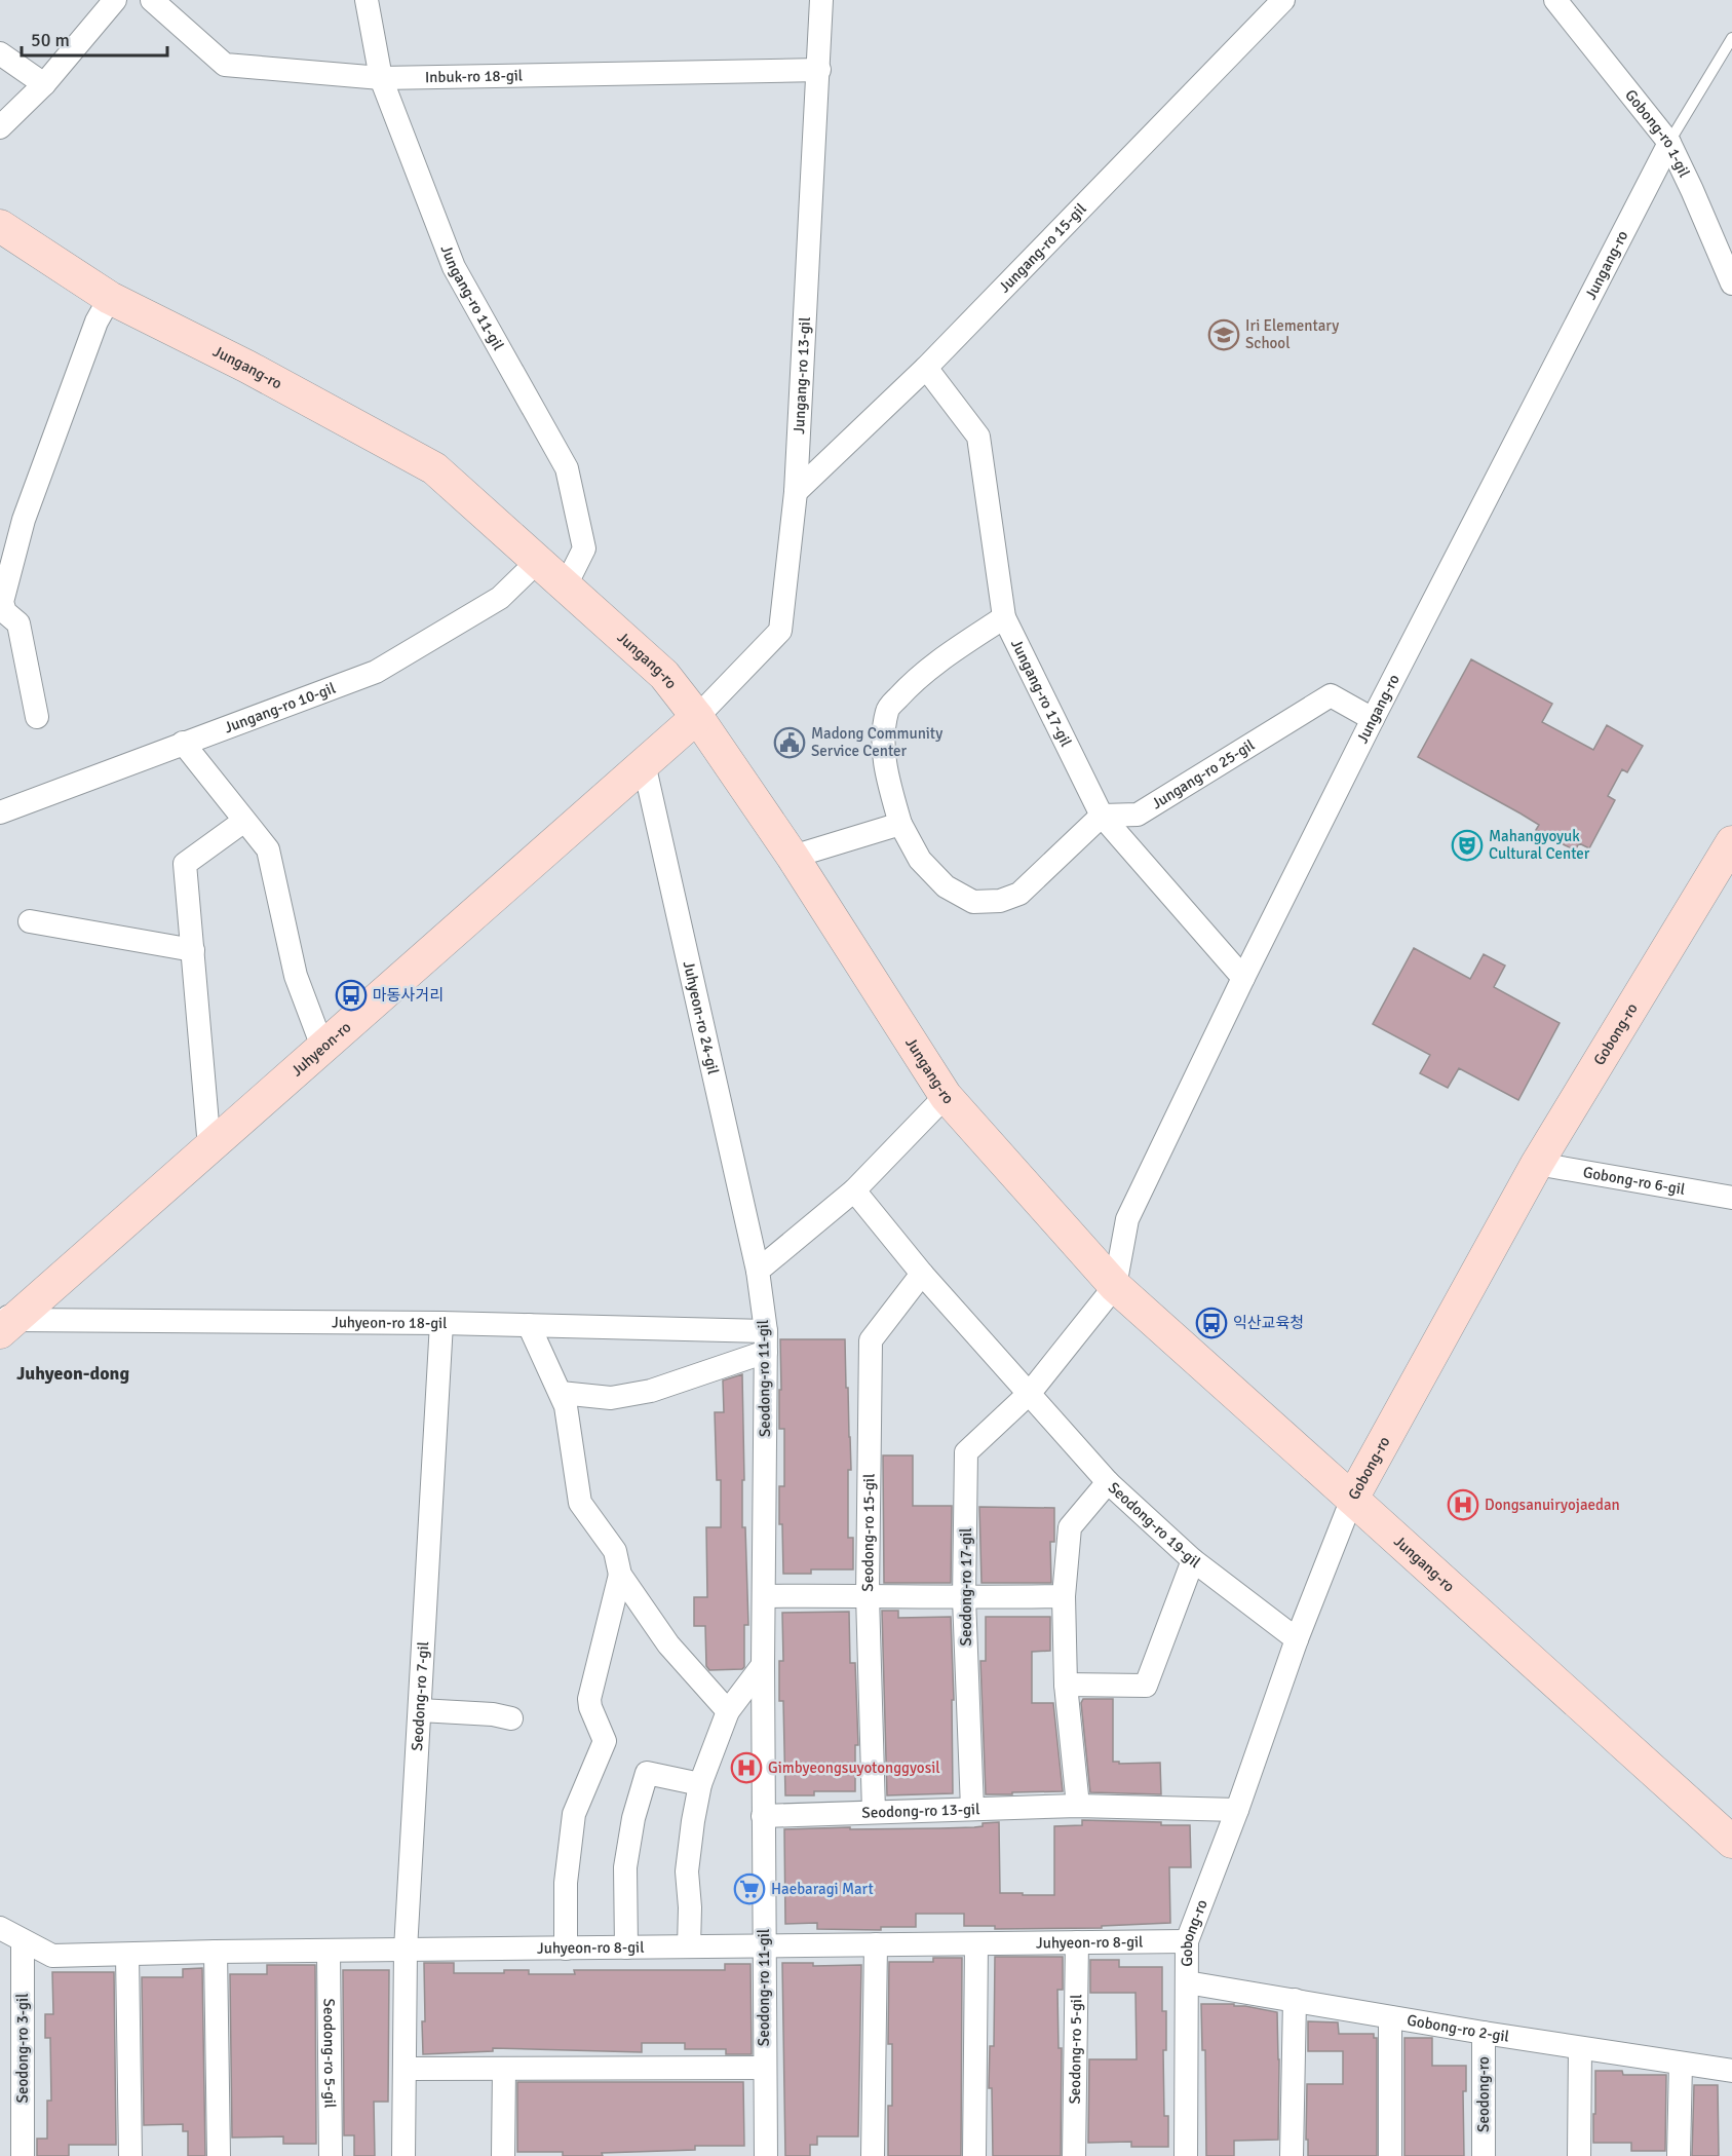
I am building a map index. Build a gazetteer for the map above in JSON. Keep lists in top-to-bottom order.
{
  "streets": {
    "street": [
      "Inbuk-ro 18-gil",
      "Gobong-ro 1-gil",
      "Jungang-ro 15-gil",
      "Jungang-ro",
      "Jungang-ro 11-gil",
      "Jungang-ro 13-gil",
      "Jungang-ro 17-gil",
      "Jungang-ro 10-gil",
      "Jungang-ro 25-gil",
      "Juhyeon-ro 24-gil",
      "Gobong-ro",
      "Juhyeon-ro",
      "Gobong-ro 6-gil",
      "Juhyeon-ro 18-gil",
      "Seodong-ro 11-gil",
      "Seodong-ro 19-gil",
      "Seodong-ro 15-gil",
      "Seodong-ro 17-gil",
      "Seodong-ro 7-gil",
      "Seodong-ro 13-gil",
      "Juhyeon-ro 8-gil",
      "Gobong-ro 2-gil",
      "Seodong-ro 3-gil",
      "Seodong-ro 5-gil",
      "Seodong-ro"
    ]
  },
  "crossings": [
    ["Inbuk-ro 18-gil", "Jungang-ro 11-gil"],
    ["Inbuk-ro 18-gil", "Jungang-ro 13-gil"],
    ["Gobong-ro 1-gil", "Jungang-ro"],
    ["Jungang-ro 15-gil", "Jungang-ro 13-gil"],
    ["Jungang-ro 15-gil", "Jungang-ro 17-gil"],
    ["Jungang-ro", "Jungang-ro 11-gil"],
    ["Jungang-ro", "Jungang-ro 13-gil"],
    ["Jungang-ro", "Jungang-ro 17-gil"],
    ["Jungang-ro", "Jungang-ro 10-gil"],
    ["Jungang-ro", "Jungang-ro 25-gil"],
    ["Jungang-ro", "Gobong-ro"],
    ["Jungang-ro", "Juhyeon-ro"],
    ["Jungang-ro 13-gil", "Juhyeon-ro"],
    ["Jungang-ro 17-gil", "Jungang-ro 25-gil"],
    ["Juhyeon-ro 24-gil", "Juhyeon-ro"],
    ["Juhyeon-ro 24-gil", "Seodong-ro 11-gil"],
    ["Gobong-ro", "Gobong-ro 6-gil"],
    ["Gobong-ro", "Seodong-ro 19-gil"],
    ["Gobong-ro", "Seodong-ro 13-gil"],
    ["Gobong-ro", "Juhyeon-ro 8-gil"],
    ["Gobong-ro", "Gobong-ro 2-gil"],
    ["Juhyeon-ro", "Juhyeon-ro 18-gil"],
    ["Juhyeon-ro 18-gil", "Seodong-ro 11-gil"],
    ["Juhyeon-ro 18-gil", "Seodong-ro 7-gil"],
    ["Seodong-ro 11-gil", "Seodong-ro 13-gil"],
    ["Seodong-ro 11-gil", "Juhyeon-ro 8-gil"],
    ["Seodong-ro 19-gil", "Seodong-ro 15-gil"],
    ["Seodong-ro 19-gil", "Seodong-ro 17-gil"],
    ["Seodong-ro 15-gil", "Seodong-ro 13-gil"],
    ["Seodong-ro 17-gil", "Seodong-ro 13-gil"],
    ["Seodong-ro 7-gil", "Juhyeon-ro 8-gil"],
    ["Juhyeon-ro 8-gil", "Seodong-ro 3-gil"],
    ["Juhyeon-ro 8-gil", "Seodong-ro 5-gil"],
    ["Gobong-ro 2-gil", "Seodong-ro"]
  ],
  "districts": ["Juhyeon-dong"],
  "places": {
    "school or university": ["Iri Elementary School"],
    "public building": ["Madong Community Service Center"],
    "theatre": ["Mahangyoyuk Cultural Center"],
    "bus stop": ["마동사거리", "익산교육청"],
    "hospital": ["Dongsanuiryojaedan", "Gimbyeongsuyotonggyosil"],
    "supermarket": ["Haebaragi Mart"]
  },
  "scale_bar": "50 m"
}
